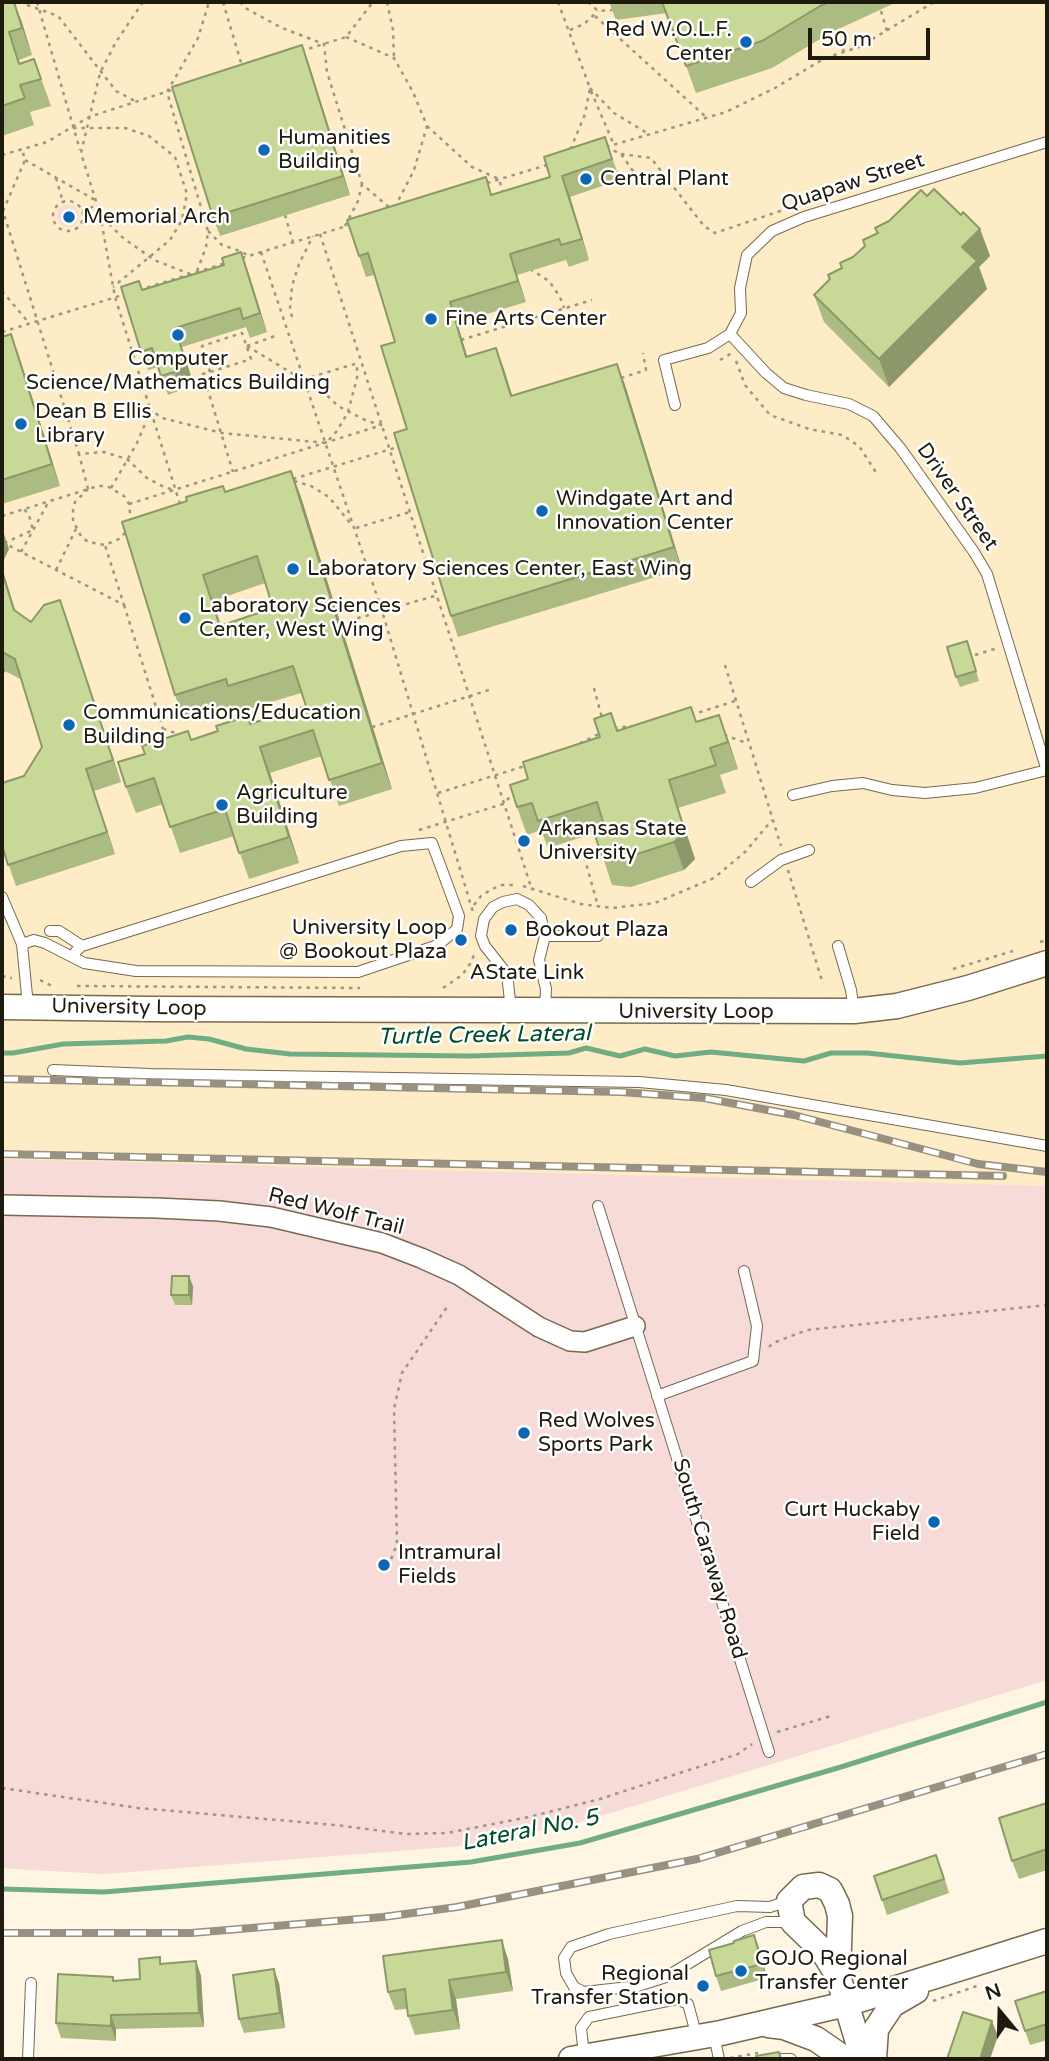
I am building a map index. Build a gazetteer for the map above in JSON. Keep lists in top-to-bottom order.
{
  "streets": {
    "street": ["University Loop", "Red Wolf Trail"],
    "lane": ["Quapaw Street", "Driver Street", "South Caraway Road"],
    "path": ["AState Link"]
  },
  "crossings": [
    ["Quapaw Street", "Driver Street"],
    ["Red Wolf Trail", "South Caraway Road"]
  ],
  "water": ["Turtle Creek Lateral", "Lateral No. 5"],
  "places": [
    "Red W.O.L.F. Center",
    "Humanities Building",
    "Central Plant",
    "Memorial Arch",
    "Fine Arts Center",
    "Computer Science/Mathematics Building",
    "Dean B Ellis Library",
    "Windgate Art and Innovation Center",
    "Laboratory Sciences Center, East Wing",
    "Laboratory Sciences Center, West Wing",
    "Communications/Education Building",
    "Agriculture Building",
    "Arkansas State University",
    "Bookout Plaza",
    "University Loop @ Bookout Plaza",
    "Red Wolves Sports Park",
    "Curt Huckaby Field",
    "Intramural Fields",
    "GOJO Regional Transfer Center",
    "Regional Transfer Station"
  ],
  "scale_bar": "50 m",
  "north": "top"
}
